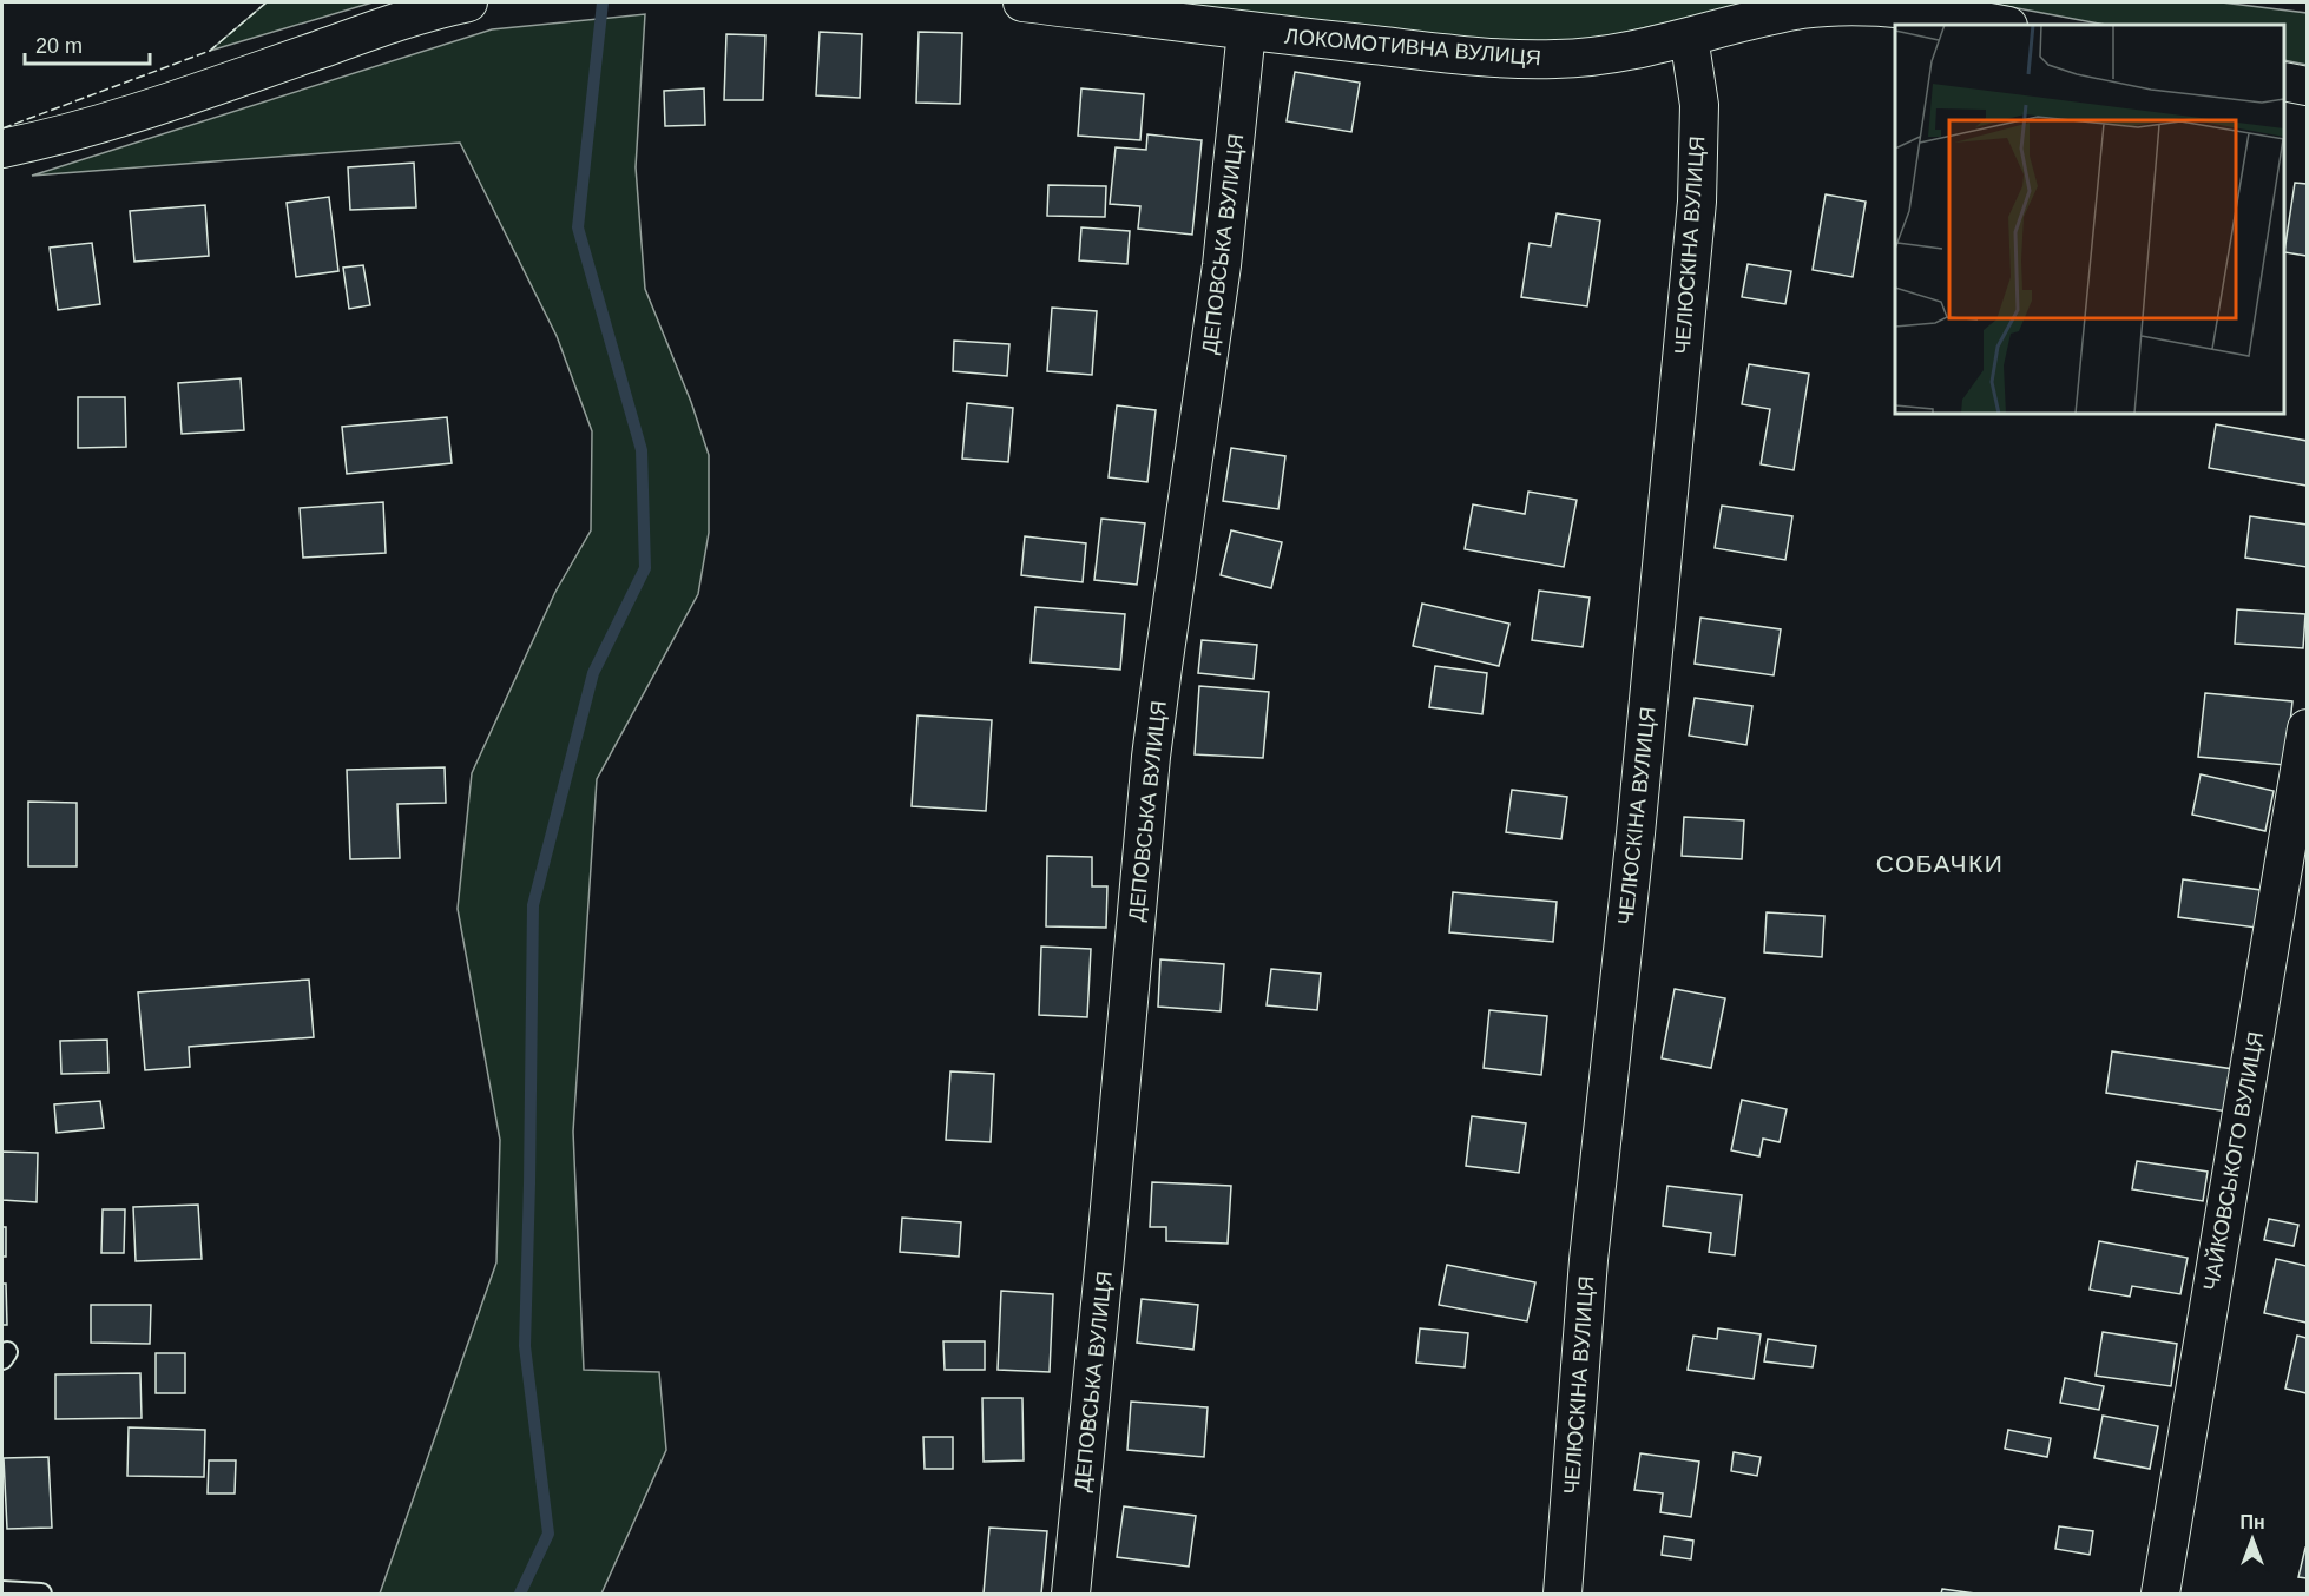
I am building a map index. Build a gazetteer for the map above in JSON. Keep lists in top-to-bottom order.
{
  "streets": {
    "street": [
      "ЛОКОМОТИВНА ВУЛИЦЯ",
      "ДЕПОВСЬКА ВУЛИЦЯ",
      "ЧЕЛЮСКІНА ВУЛИЦЯ",
      "ЧАЙКОВСЬКОГО ВУЛИЦЯ"
    ]
  },
  "crossings": [
    ["ЛОКОМОТИВНА ВУЛИЦЯ", "ДЕПОВСЬКА ВУЛИЦЯ"],
    ["ЛОКОМОТИВНА ВУЛИЦЯ", "ЧЕЛЮСКІНА ВУЛИЦЯ"]
  ],
  "districts": ["СОБАЧКИ"],
  "scale_bar": "20 m",
  "north": "top"
}
